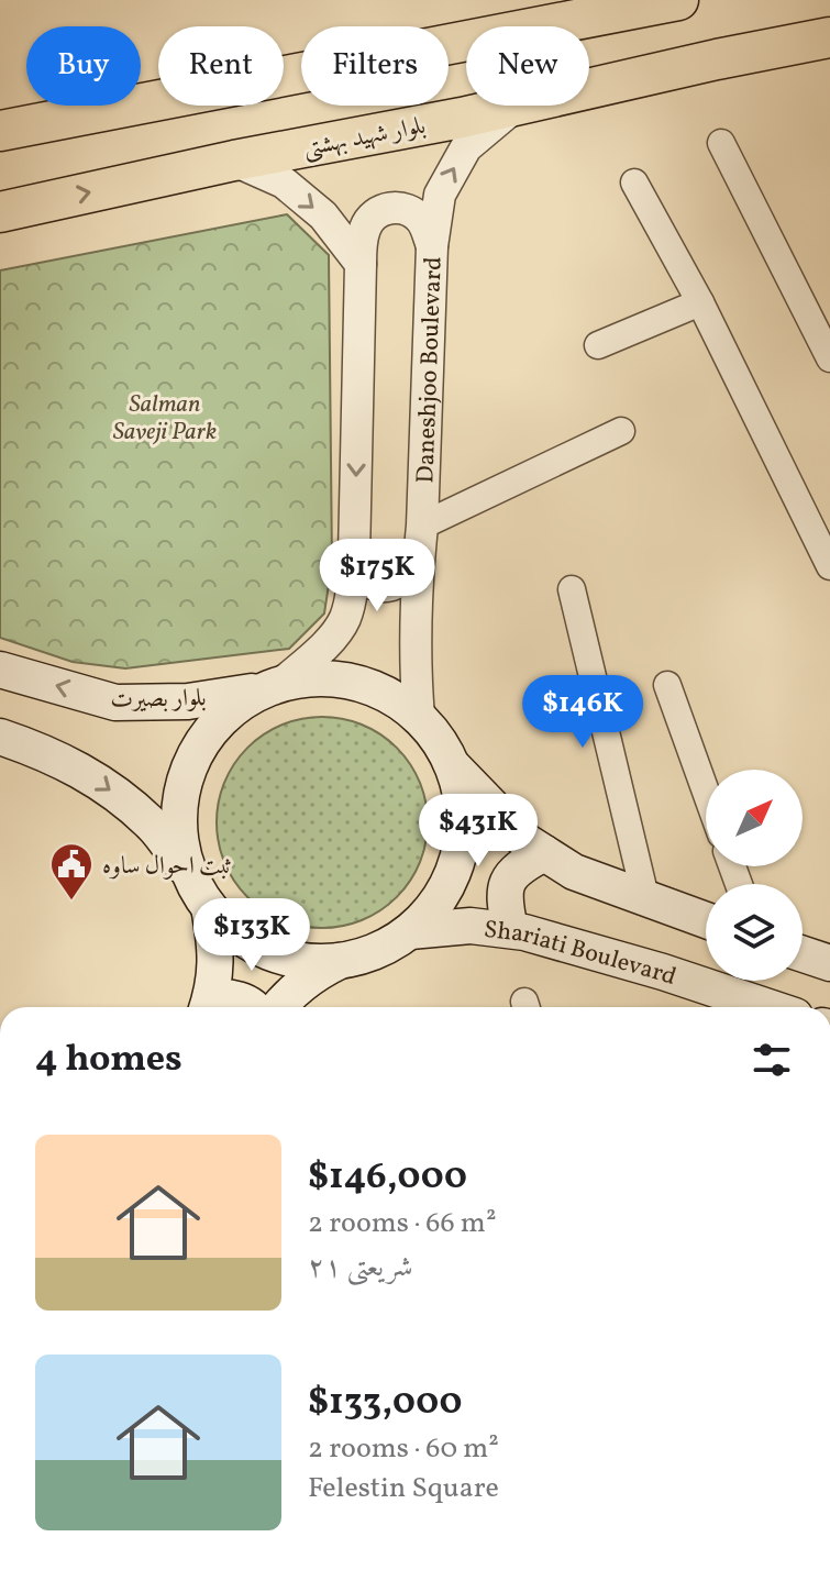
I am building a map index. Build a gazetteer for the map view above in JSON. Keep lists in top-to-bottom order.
{
  "streets": {
    "main road": ["بلوار شهید بهشتی", "بلوار بصیرت", "Shariati Boulevard"],
    "street": ["Daneshjoo Boulevard"]
  },
  "crossings": [
    ["بلوار شهید بهشتی", "Daneshjoo Boulevard"],
    ["Daneshjoo Boulevard", "بلوار بصیرت"],
    ["Daneshjoo Boulevard", "Shariati Boulevard"],
    ["بلوار بصیرت", "Shariati Boulevard"]
  ],
  "parks": ["Salman Saveji Park"],
  "places": {
    "public building": ["ثبت احوال ساوه"]
  },
  "north": "top right",
  "page": {
    "chip": [
      "Buy",
      "Rent",
      "Filters",
      "New"
    ],
    "price": [
      "$175K",
      "$146K",
      "$431K",
      "$133K"
    ],
    "heading": "4 homes",
    "list": [
      {
        "name": "$146,000",
        "note": "2 rooms · 66 m² · شریعتی ۲۱"
      },
      {
        "name": "$133,000",
        "note": "2 rooms · 60 m² · Felestin Square"
      }
    ]
  }
}
